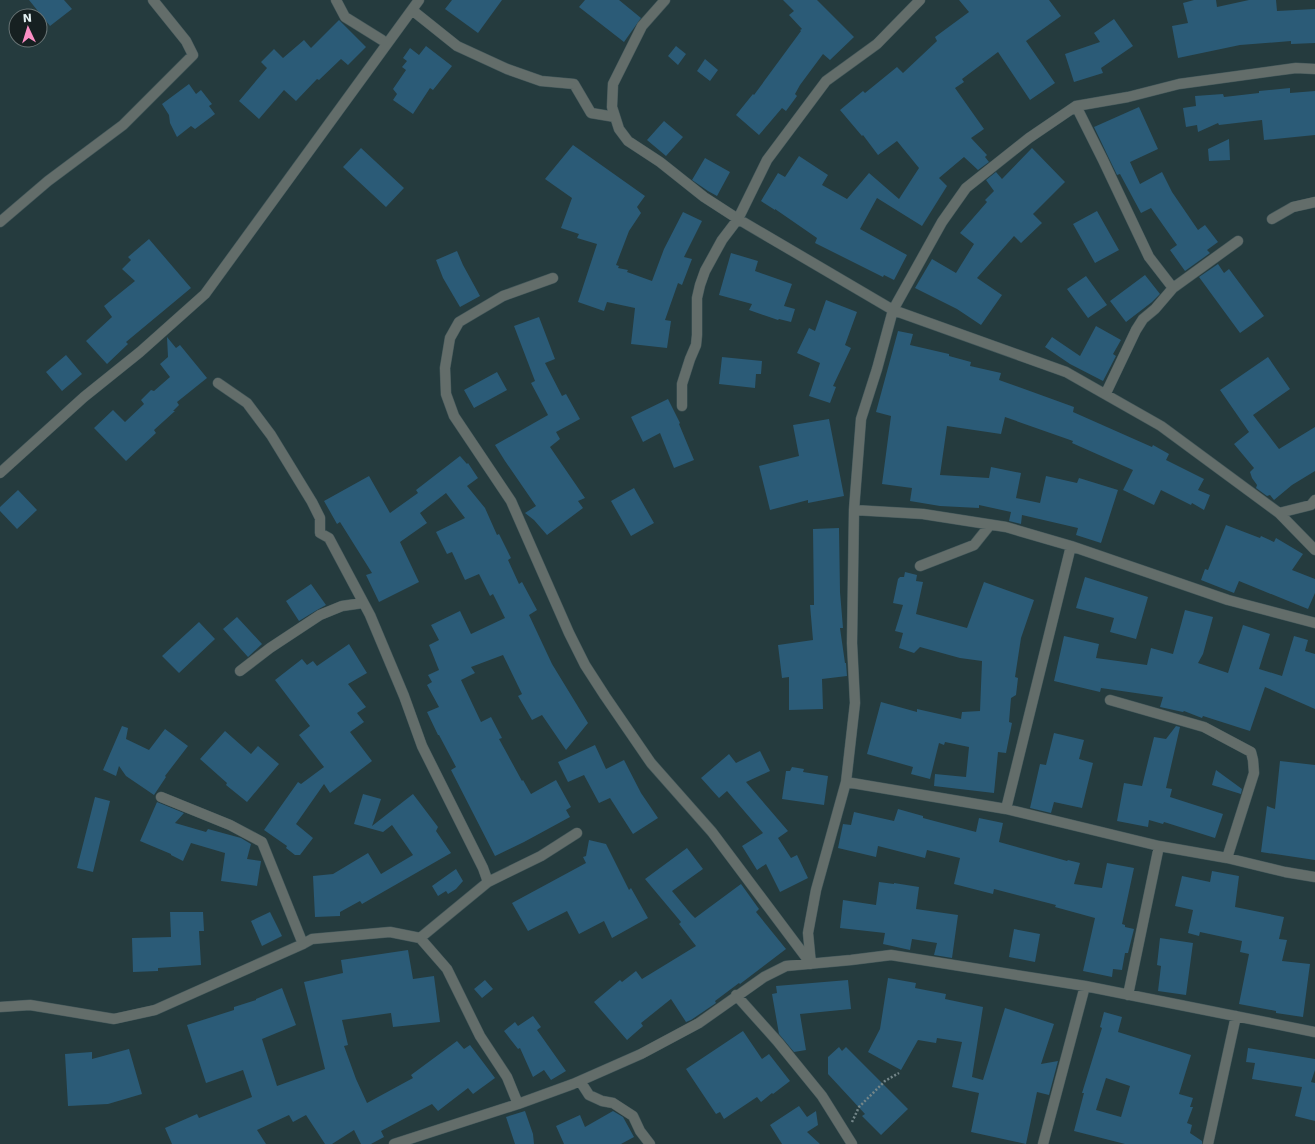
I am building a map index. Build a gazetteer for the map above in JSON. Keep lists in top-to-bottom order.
{
  "north": "top"
}
